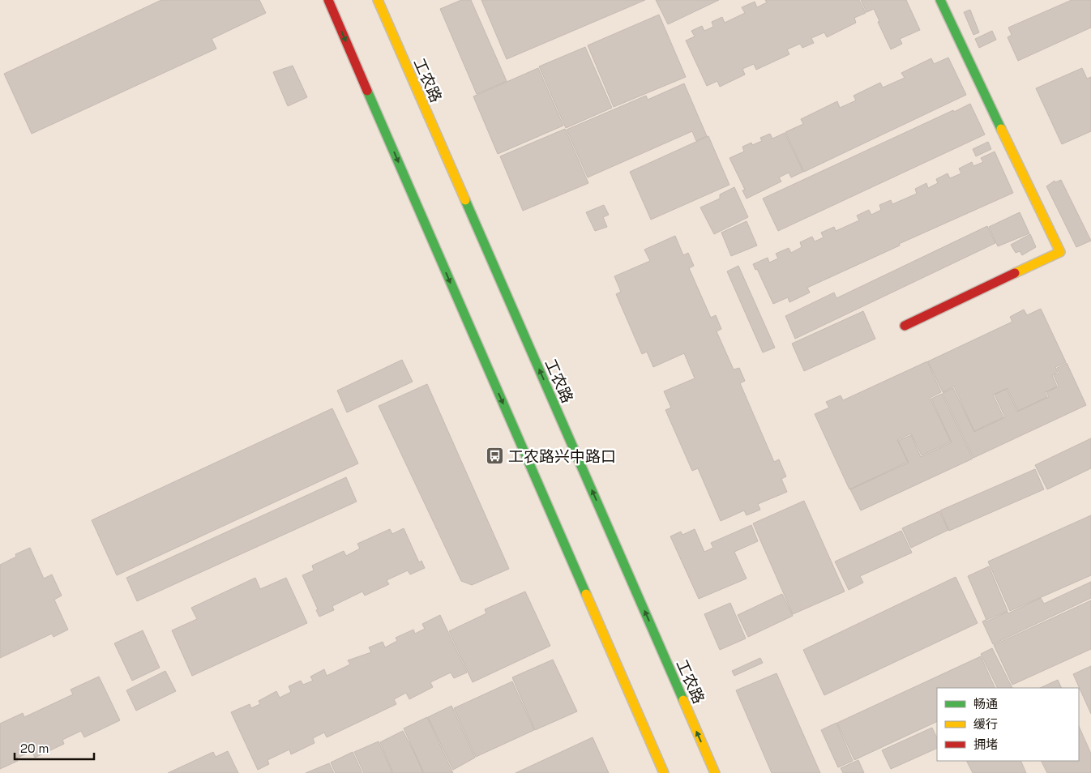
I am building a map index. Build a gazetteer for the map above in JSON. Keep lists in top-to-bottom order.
{
  "streets": {
    "main road": ["工农路"]
  },
  "places": {
    "bus stop": ["工农路兴中路口"]
  },
  "legend": ["畅通", "缓行", "拥堵"],
  "scale_bar": "20 m"
}
